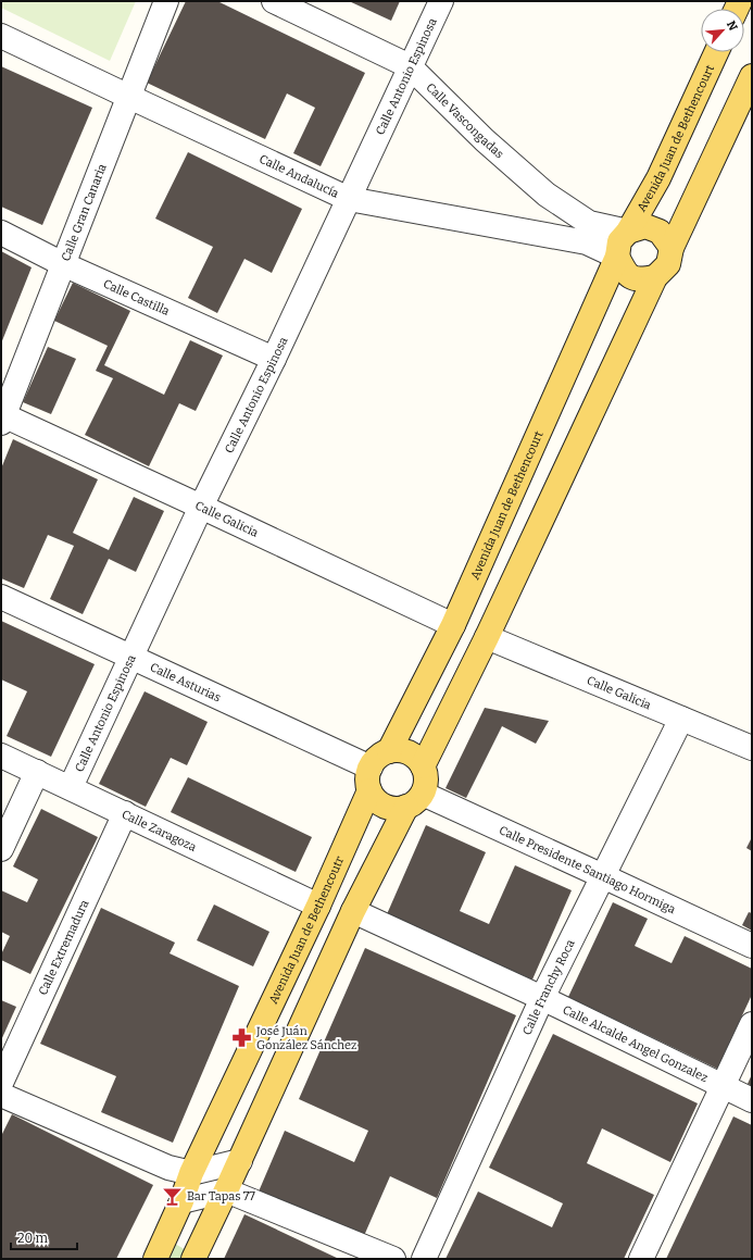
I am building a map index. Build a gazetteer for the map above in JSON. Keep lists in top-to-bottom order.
{
  "streets": {
    "main road": ["Avenida Juan de Bethencourt", "Avenida Juan de Bethencoutr"],
    "street": [
      "Calle Antonio Espinosa",
      "Calle Vascongadas",
      "Calle Andalucía",
      "Calle Gran Canaria",
      "Calle Castilla",
      "Calle Galicia",
      "Calle Asturias",
      "Calle Zaragoza",
      "Calle Presidente Santiago Hormiga",
      "Calle Extremadura",
      "Calle Franchy Roca",
      "Calle Alcalde Angel Gonzalez"
    ]
  },
  "crossings": [
    ["Calle Antonio Espinosa", "Calle Vascongadas"],
    ["Calle Antonio Espinosa", "Calle Andalucía"],
    ["Calle Antonio Espinosa", "Calle Castilla"],
    ["Calle Antonio Espinosa", "Calle Galicia"],
    ["Calle Antonio Espinosa", "Calle Asturias"],
    ["Calle Antonio Espinosa", "Calle Zaragoza"],
    ["Calle Vascongadas", "Avenida Juan de Bethencourt"],
    ["Calle Vascongadas", "Calle Andalucía"],
    ["Avenida Juan de Bethencourt", "Calle Andalucía"],
    ["Avenida Juan de Bethencourt", "Calle Galicia"],
    ["Avenida Juan de Bethencourt", "Calle Asturias"],
    ["Avenida Juan de Bethencourt", "Calle Presidente Santiago Hormiga"],
    ["Avenida Juan de Bethencourt", "Avenida Juan de Bethencoutr"],
    ["Calle Andalucía", "Calle Gran Canaria"],
    ["Calle Gran Canaria", "Calle Castilla"],
    ["Calle Gran Canaria", "Calle Galicia"],
    ["Calle Galicia", "Calle Franchy Roca"],
    ["Calle Asturias", "Calle Presidente Santiago Hormiga"],
    ["Calle Asturias", "Avenida Juan de Bethencoutr"],
    ["Calle Zaragoza", "Avenida Juan de Bethencoutr"],
    ["Calle Zaragoza", "Calle Extremadura"],
    ["Calle Presidente Santiago Hormiga", "Avenida Juan de Bethencoutr"],
    ["Calle Presidente Santiago Hormiga", "Calle Franchy Roca"],
    ["Calle Franchy Roca", "Calle Alcalde Angel Gonzalez"]
  ],
  "places": {
    "pharmacy": ["José Juán González Sánchez"],
    "bar": ["Bar Tapas 77"]
  },
  "scale_bar": "20 m",
  "north": "top right"
}
